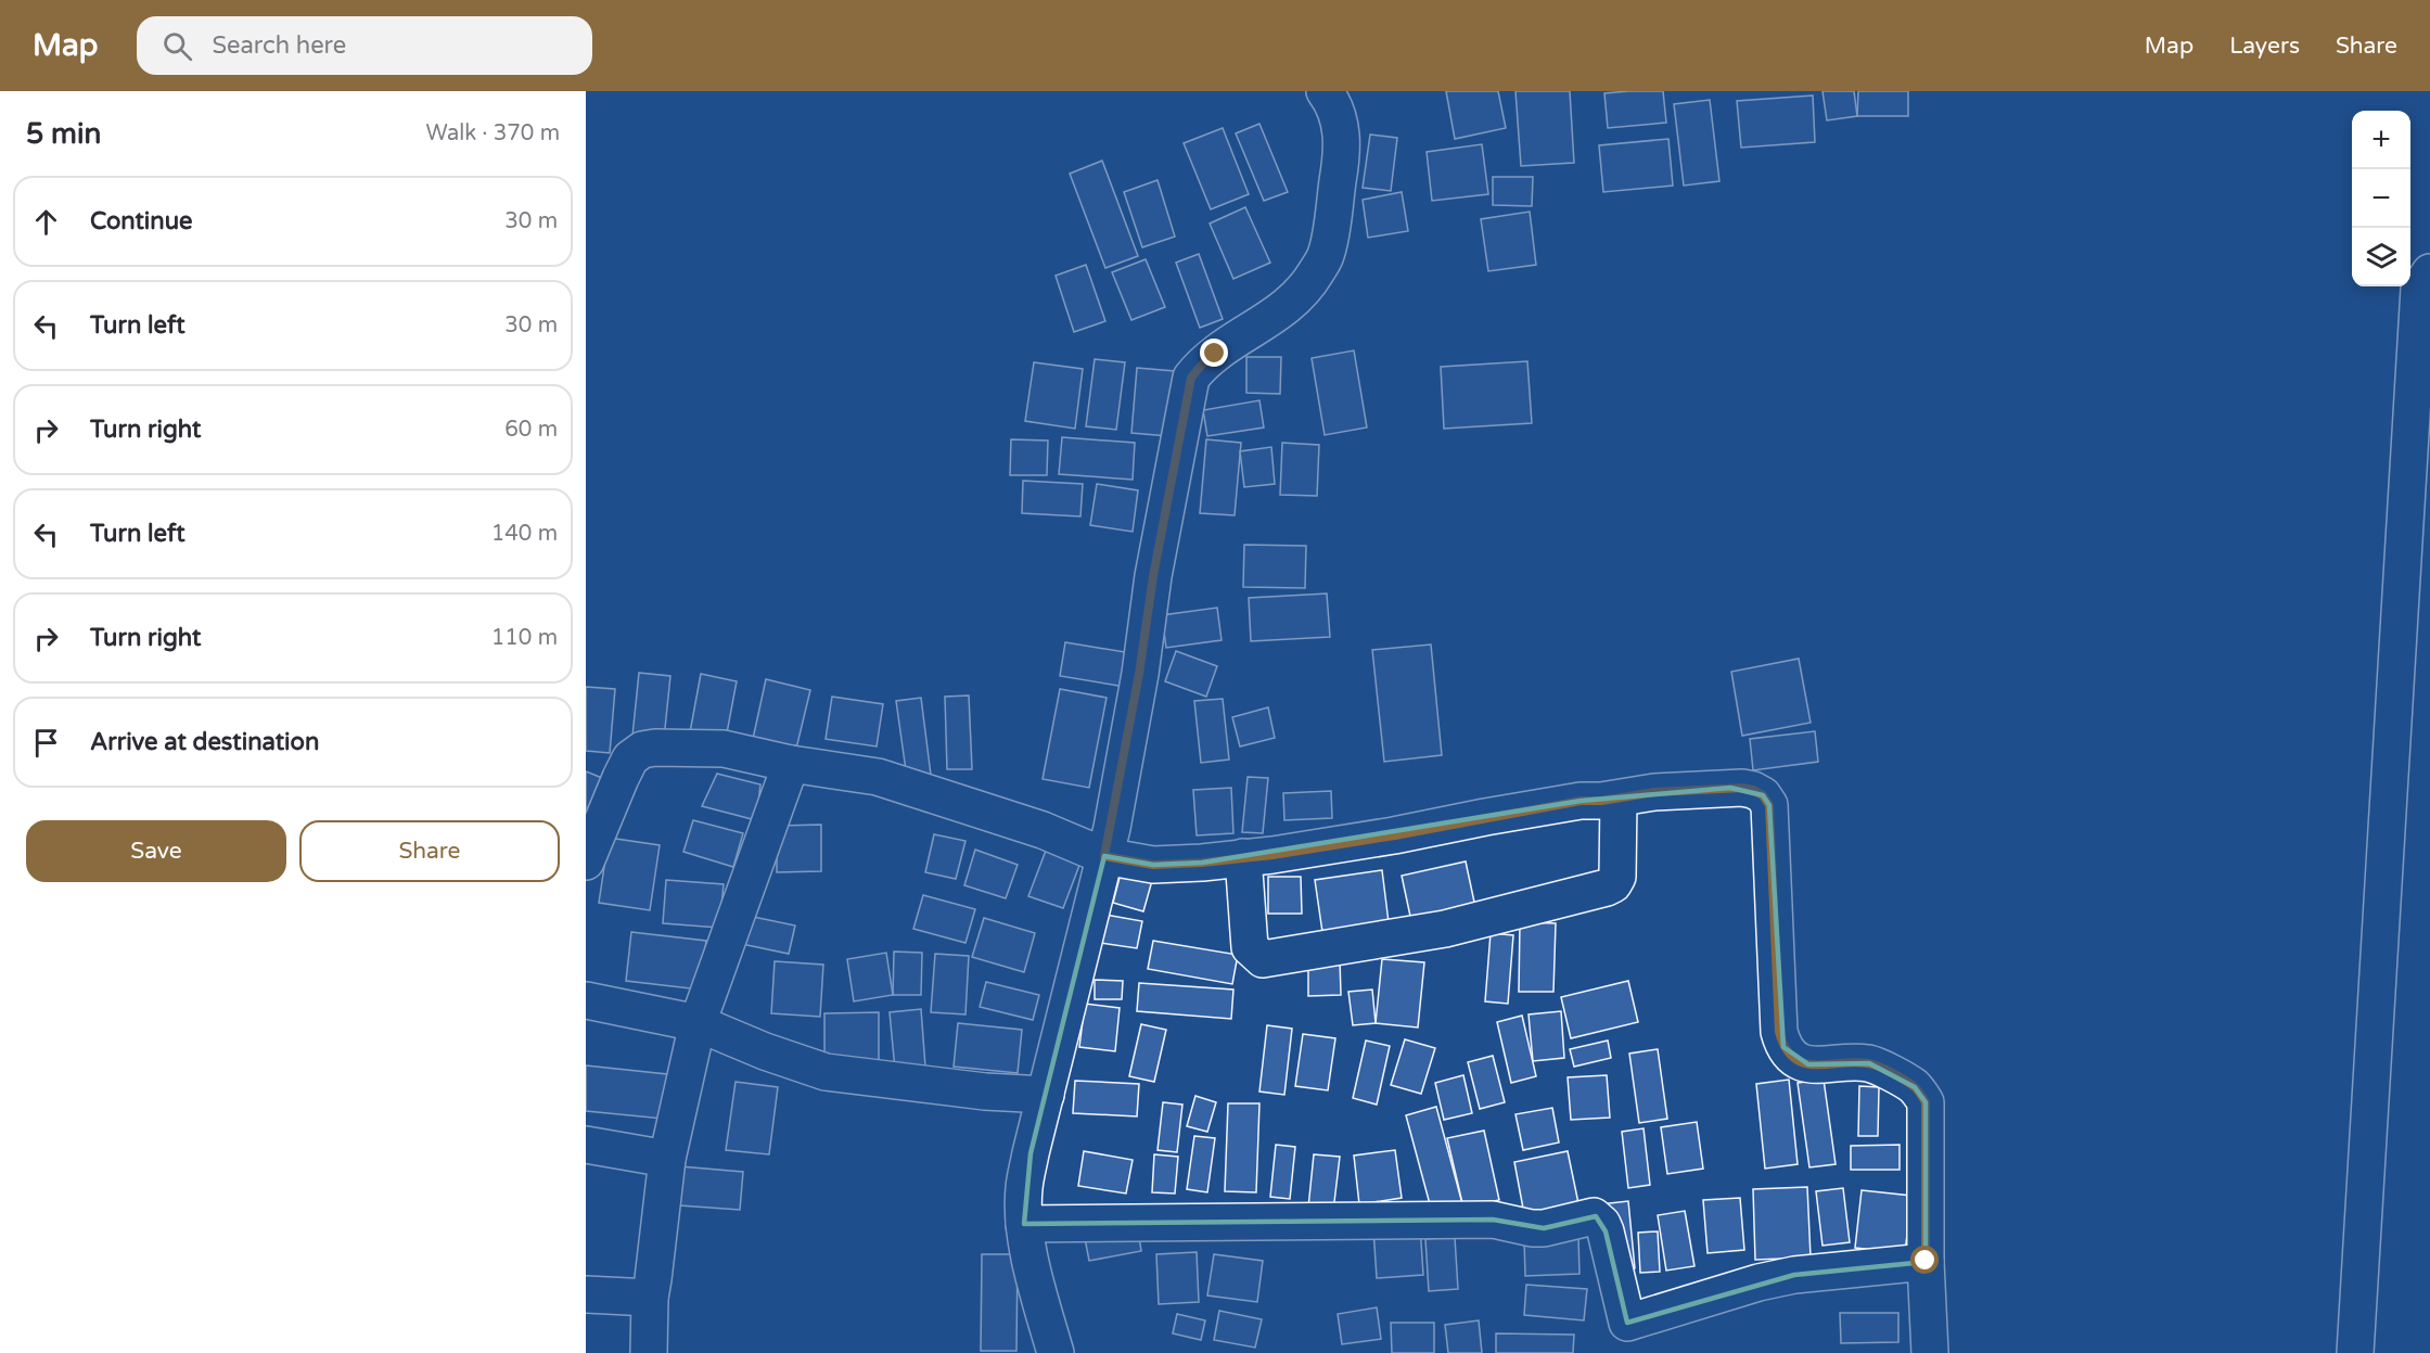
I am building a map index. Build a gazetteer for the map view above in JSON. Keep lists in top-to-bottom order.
{
  "page": {
    "header": "Map",
    "search": "Search here",
    "nav": ["Map", "Layers", "Share"],
    "heading": ["5 min", "Walk · 370 m"],
    "map_buttons": ["+", "−"],
    "list": [
      ["Continue", "30 m"],
      ["Turn left", "30 m"],
      ["Turn right", "60 m"],
      ["Turn left", "140 m"],
      ["Turn right", "110 m"],
      "Arrive at destination"
    ],
    "buttons": ["Save", "Share"]
  }
}
